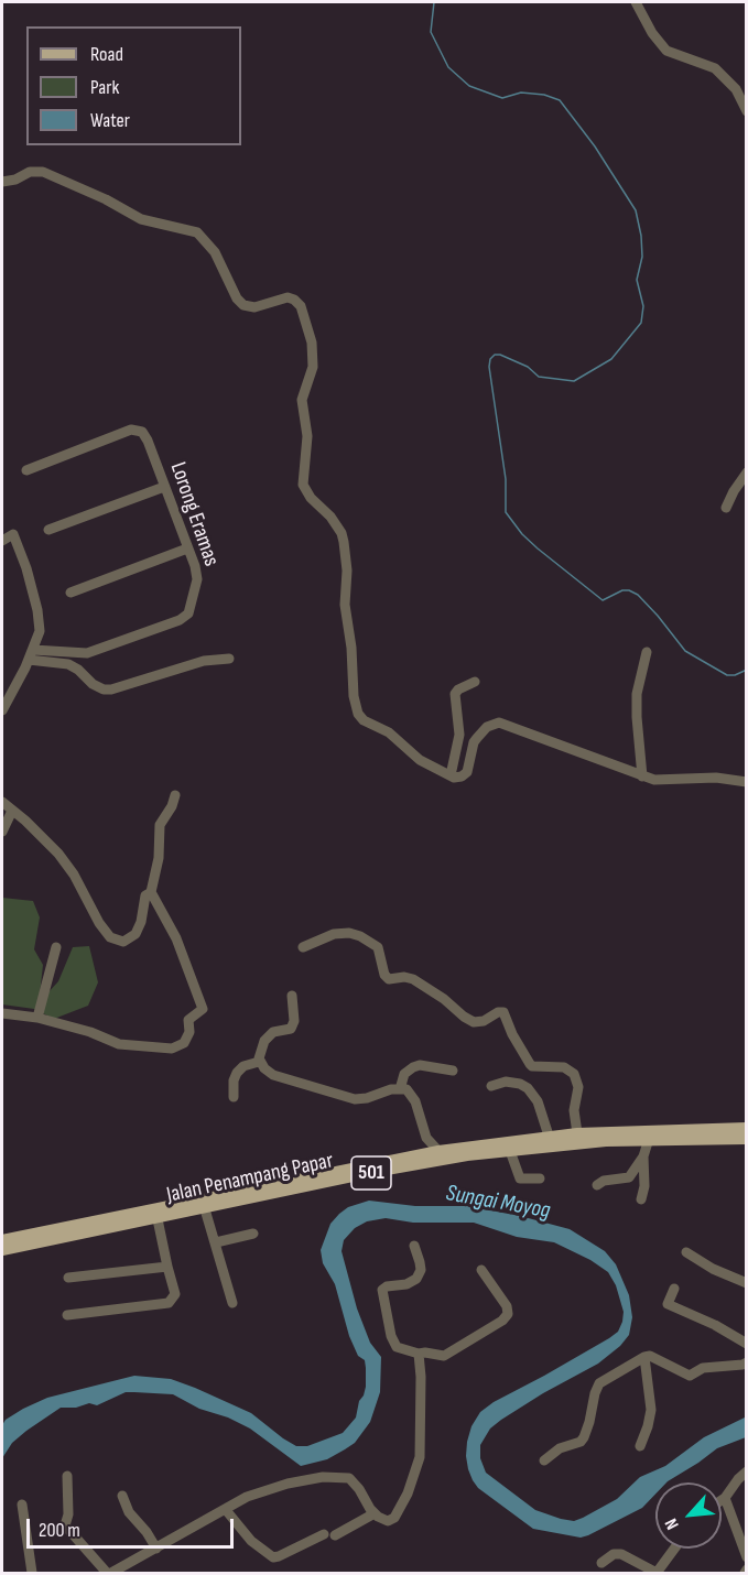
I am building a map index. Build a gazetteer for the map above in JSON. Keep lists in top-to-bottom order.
{
  "streets": {
    "main road": ["501", "Jalan Penampang Papar"],
    "street": ["Lorong Eramas"]
  },
  "water": ["Sungai Moyog"],
  "legend": ["Road", "Park", "Water"],
  "scale_bar": "200 m",
  "north": "bottom left"
}
